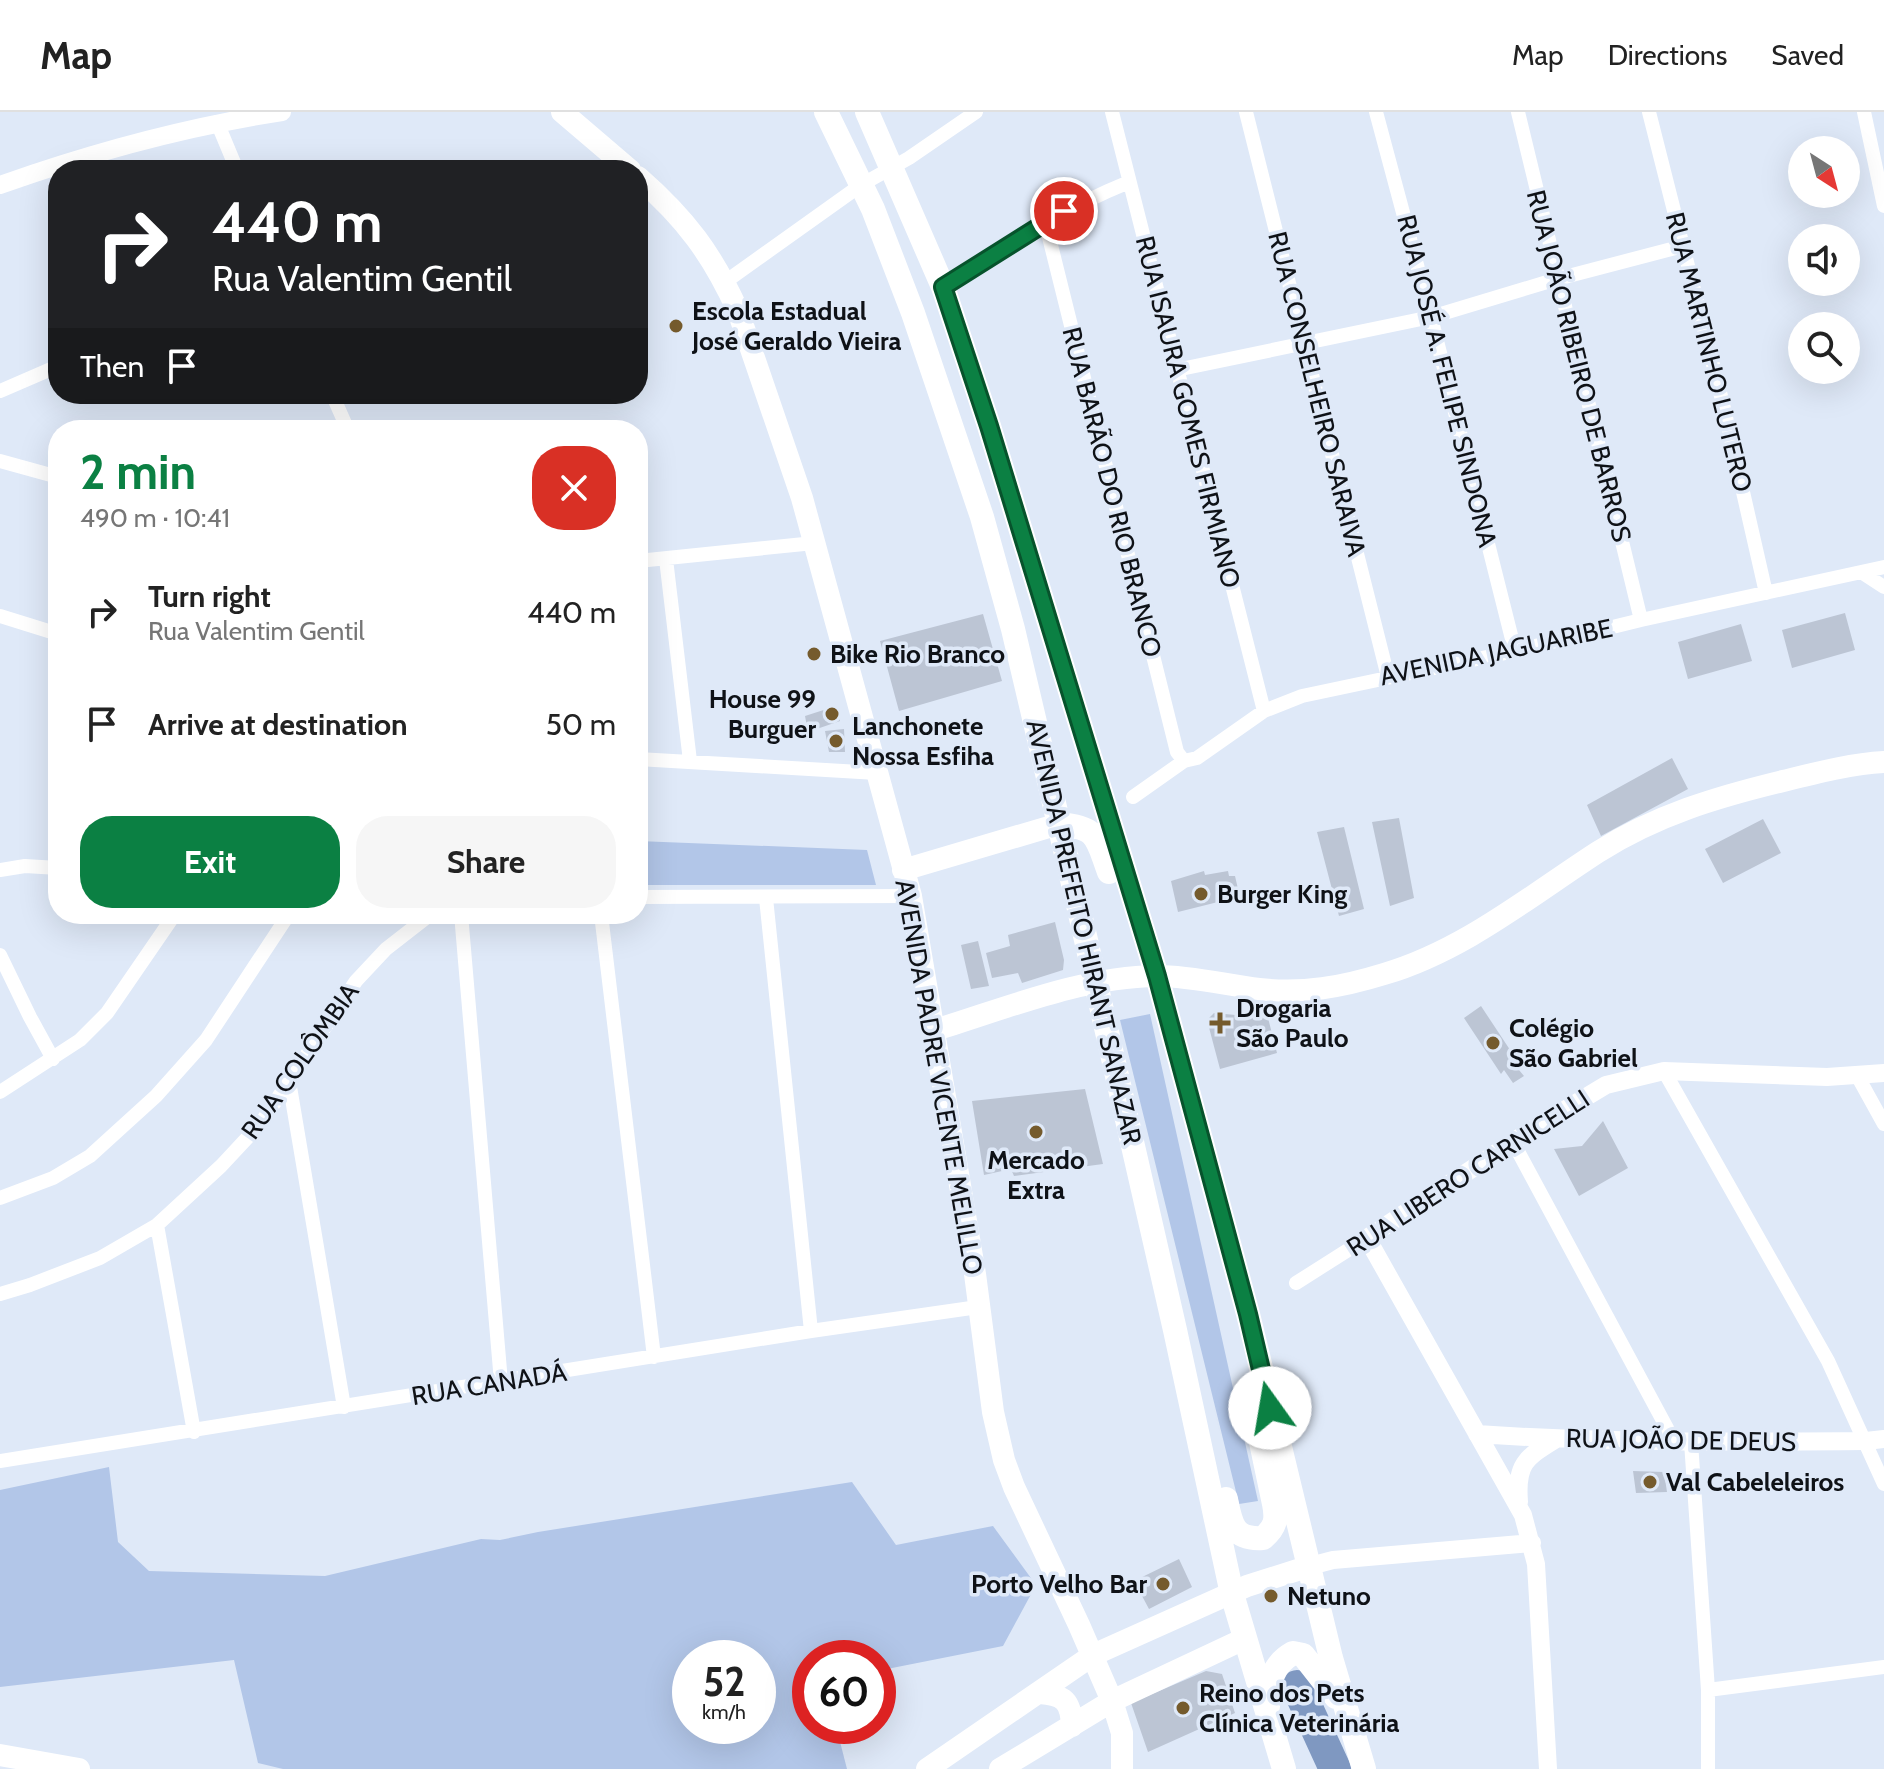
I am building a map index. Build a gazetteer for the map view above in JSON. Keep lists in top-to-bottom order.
{
  "streets": {
    "main road": ["AVENIDA PREFEITO HIRANT SANAZAR", "AVENIDA PADRE VICENTE MELILLO"],
    "street": [
      "RUA MARTINHO LUTERO",
      "RUA JOÃO RIBEIRO DE BARROS",
      "RUA JOSÉ A. FELIPE SINDONA",
      "RUA CONSELHEIRO SARAIVA",
      "RUA ISAURA GOMES FIRMIANO",
      "RUA BARÃO DO RIO BRANCO",
      "AVENIDA JAGUARIBE",
      "RUA COLÔMBIA",
      "RUA LIBERO CARNICELLI",
      "RUA CANADÁ",
      "RUA JOÃO DE DEUS"
    ]
  },
  "crossings": [
    ["RUA MARTINHO LUTERO", "AVENIDA JAGUARIBE"],
    ["RUA JOÃO RIBEIRO DE BARROS", "AVENIDA JAGUARIBE"],
    ["RUA JOSÉ A. FELIPE SINDONA", "AVENIDA JAGUARIBE"],
    ["RUA CONSELHEIRO SARAIVA", "AVENIDA JAGUARIBE"],
    ["RUA ISAURA GOMES FIRMIANO", "AVENIDA JAGUARIBE"],
    ["RUA BARÃO DO RIO BRANCO", "AVENIDA JAGUARIBE"],
    ["AVENIDA PADRE VICENTE MELILLO", "RUA CANADÁ"]
  ],
  "places": {
    "other": [
      "Escola Estadual José Geraldo Vieira",
      "Bike Rio Branco",
      "House 99 Burguer",
      "Lanchonete Nossa Esfiha",
      "Burger King",
      "Colégio São Gabriel",
      "Mercado Extra",
      "Val Cabeleleiros",
      "Porto Velho Bar",
      "Netuno",
      "Reino dos Pets Clínica Veterinária"
    ],
    "health": ["Drogaria São Paulo"]
  },
  "north": "bottom right",
  "page": {
    "header": "Map",
    "nav": ["Map", "Directions", "Saved"],
    "turn": ["440 m", "Rua Valentim Gentil"],
    "then": "Then",
    "heading": ["2 min", "490 m · 10:41"],
    "list": [
      {
        "name": "Turn right",
        "note": "Rua Valentim Gentil",
        "value": "440 m"
      },
      {
        "name": "Arrive at destination",
        "value": "50 m"
      }
    ],
    "buttons": ["Exit", "Share"],
    "speed": "52 km/h",
    "limit": "60"
  }
}
